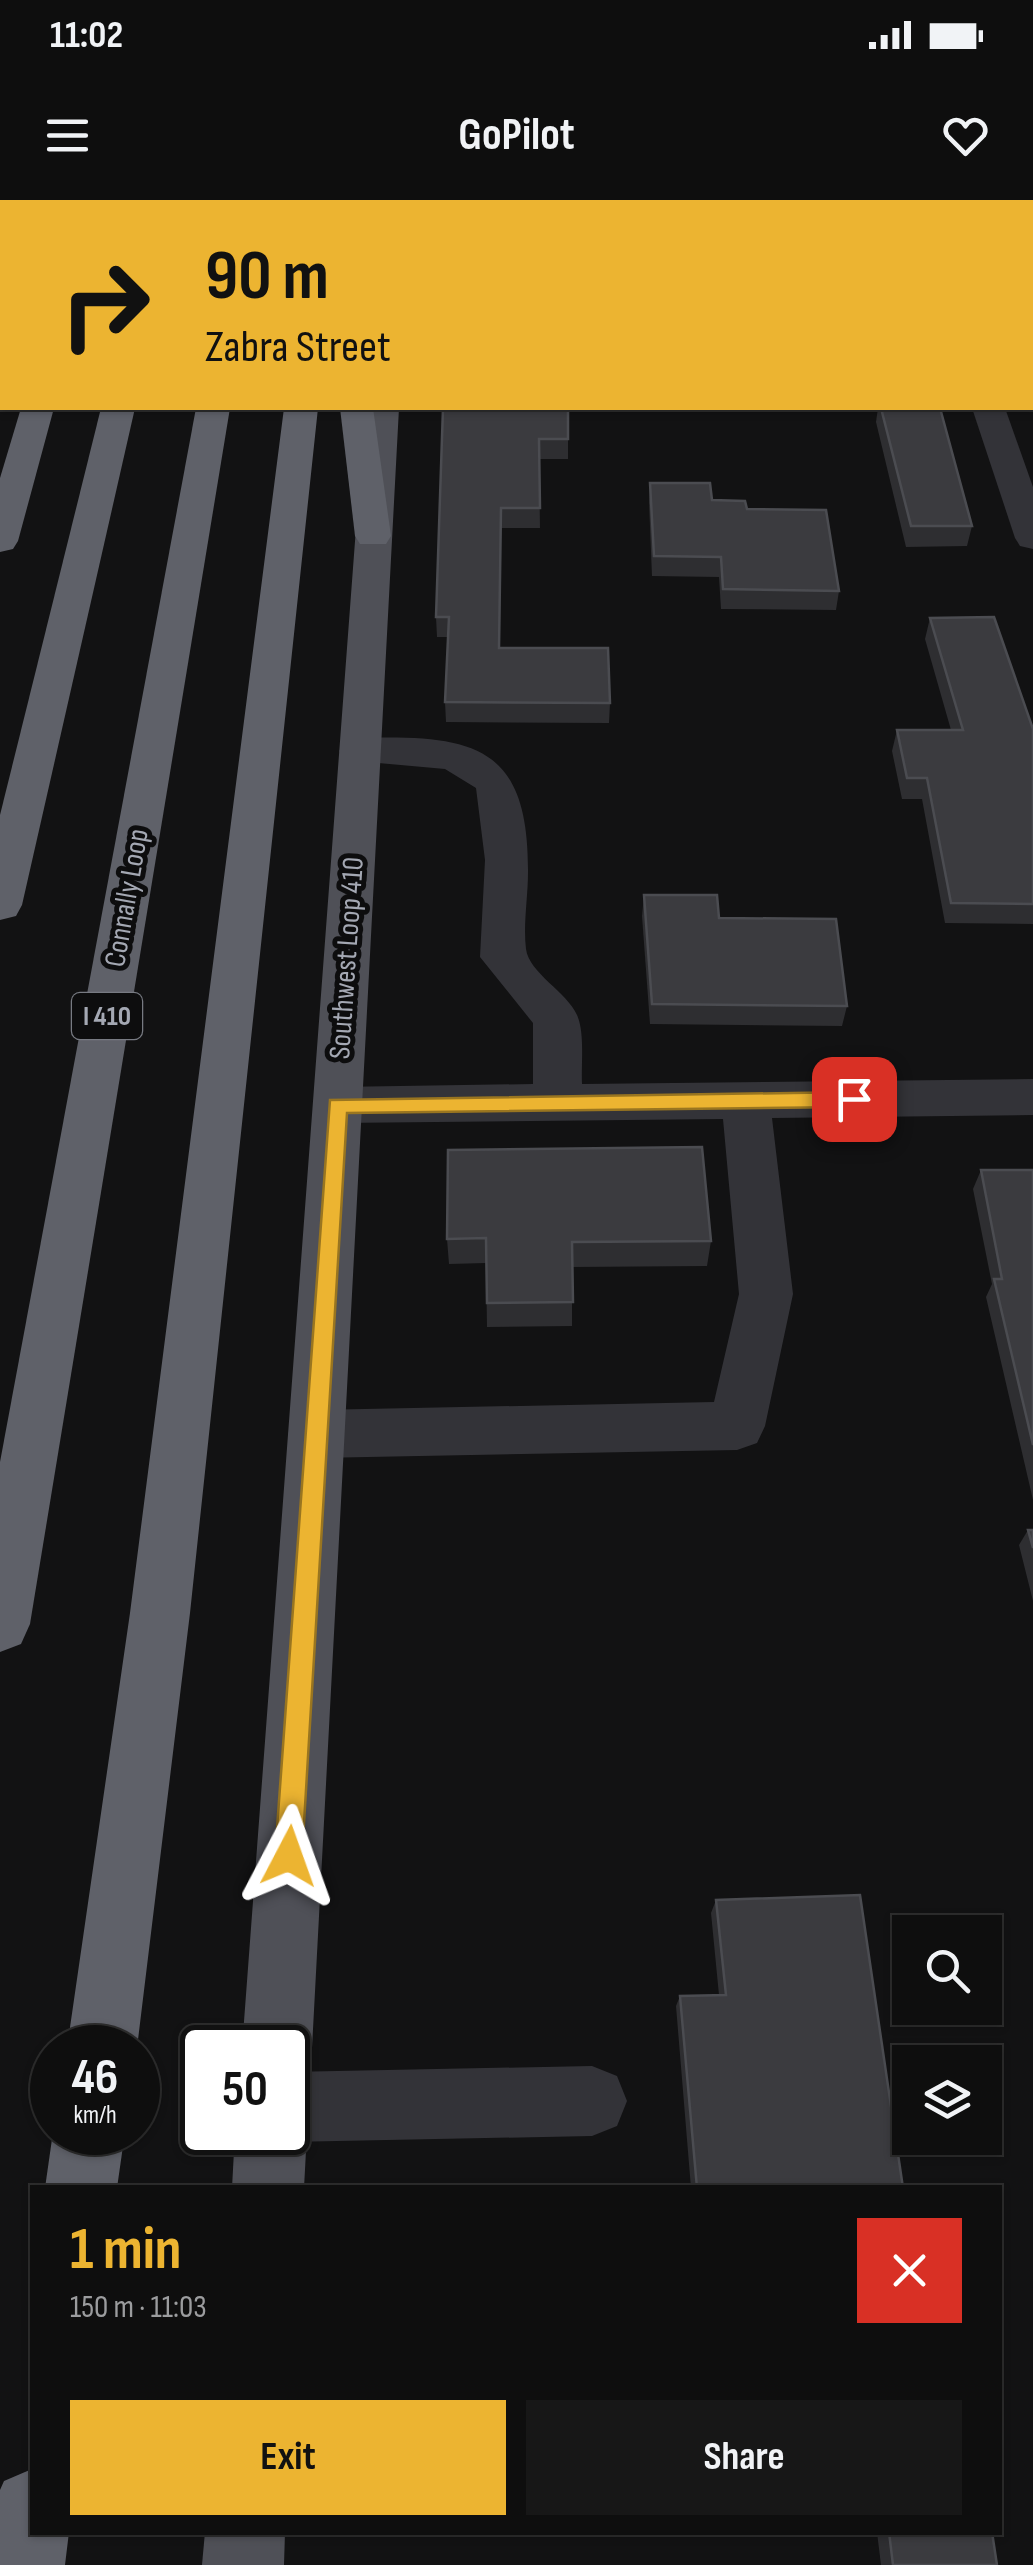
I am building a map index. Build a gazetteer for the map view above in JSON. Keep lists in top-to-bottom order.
{
  "streets": {
    "highway": ["Connally Loop", "I 410"],
    "main road": ["Southwest Loop 410"]
  },
  "page": {
    "status": "11:02",
    "header": "GoPilot",
    "turn": ["90 m", "Zabra Street"],
    "speed": "46 km/h",
    "limit": "50",
    "heading": ["1 min", "150 m · 11:03"],
    "buttons": ["Exit", "Share"]
  }
}
